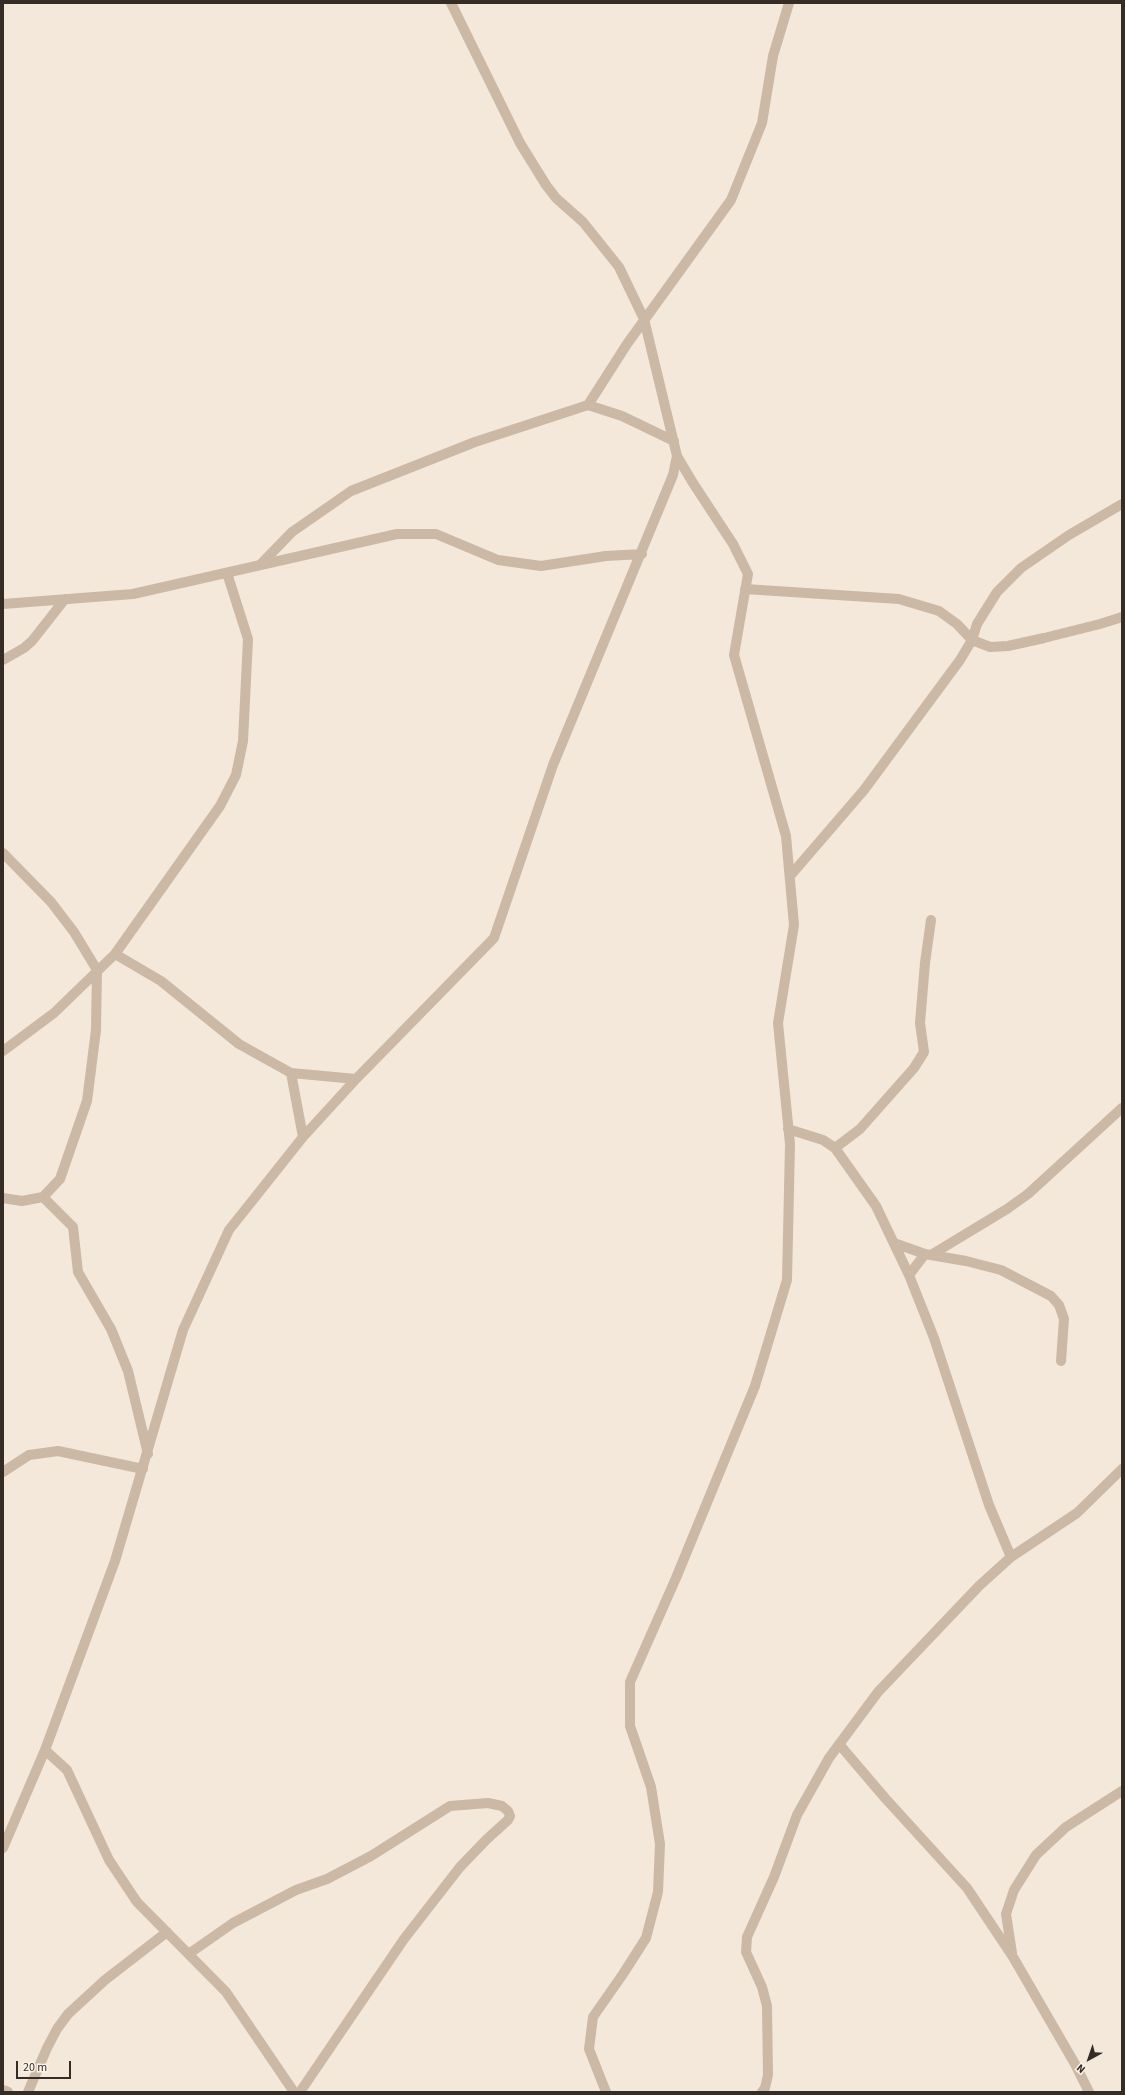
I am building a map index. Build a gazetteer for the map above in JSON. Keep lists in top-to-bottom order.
{
  "scale_bar": "20 m",
  "north": "bottom left"
}
